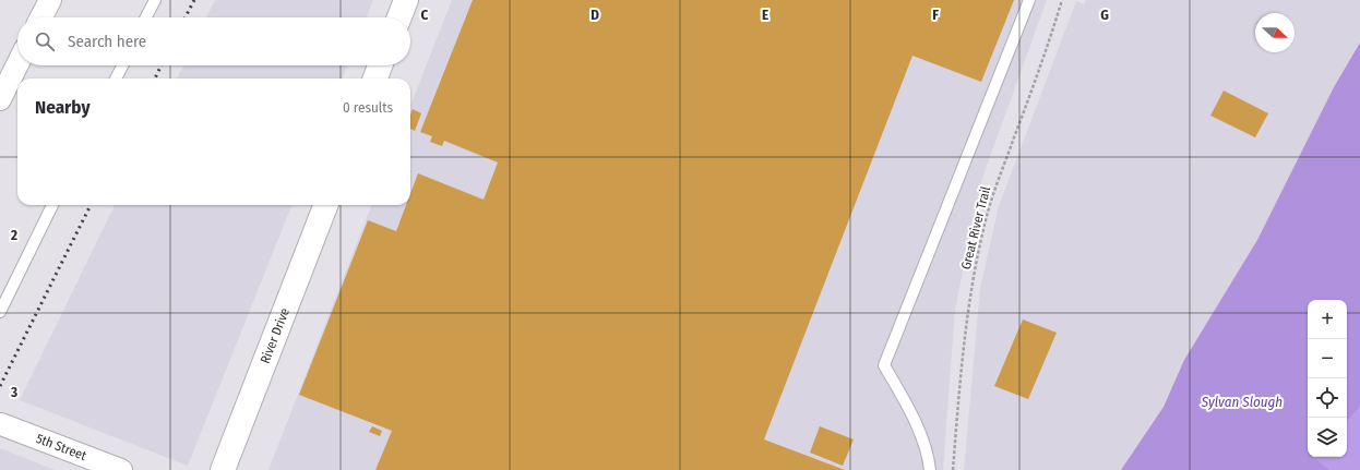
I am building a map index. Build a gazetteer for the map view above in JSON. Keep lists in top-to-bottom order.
{
  "streets": {
    "main road": ["River Drive"],
    "street": ["5th Street"],
    "path": ["Great River Trail"]
  },
  "water": ["Sylvan Slough"],
  "north": "right",
  "page": {
    "search": "Search here",
    "heading": ["Nearby", "0 results"],
    "map_buttons": ["+", "−"]
  },
  "grid": {
    "columns": [
      "C",
      "D",
      "E",
      "F",
      "G"
    ],
    "rows": ["2", "3"]
  }
}
